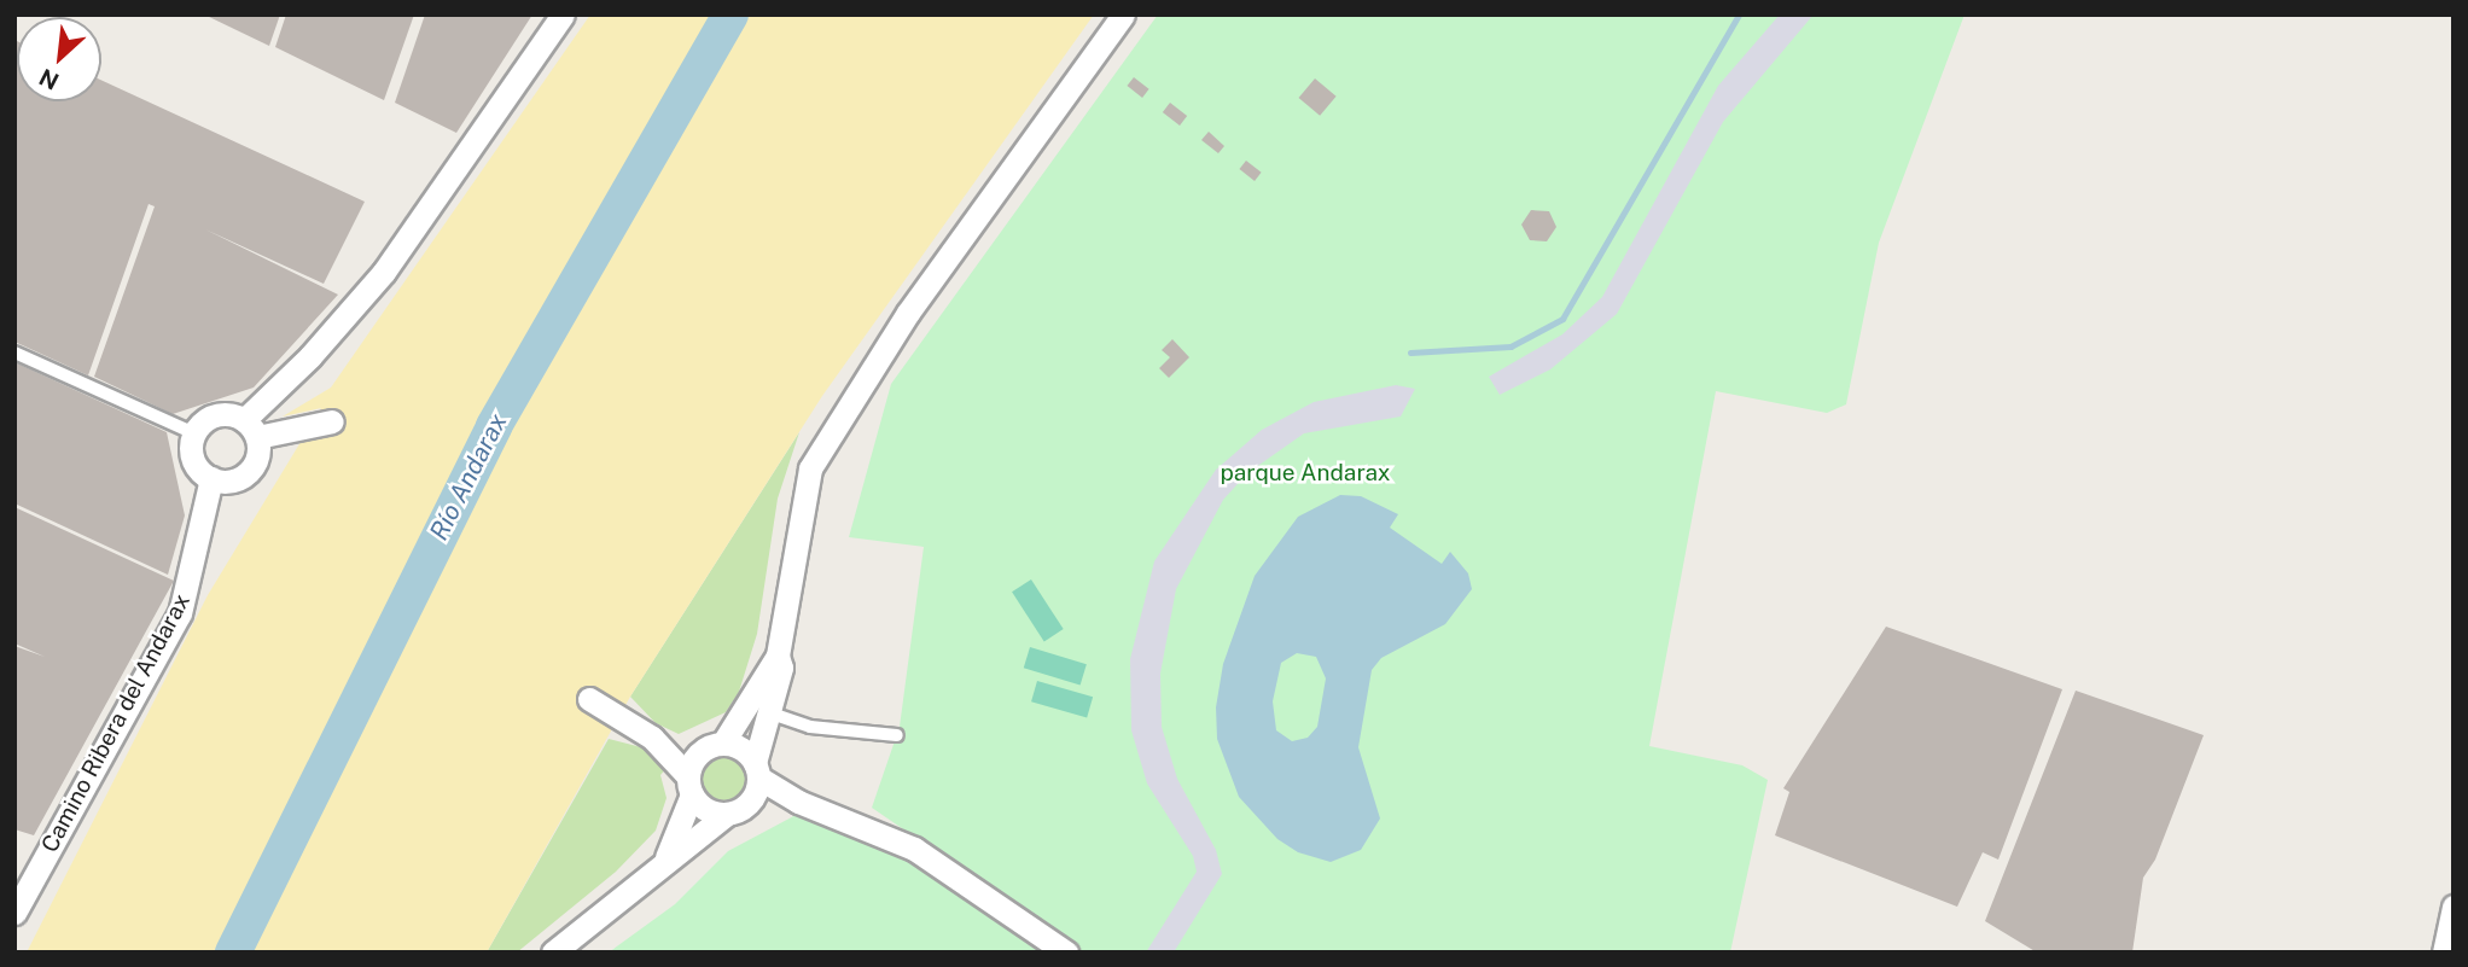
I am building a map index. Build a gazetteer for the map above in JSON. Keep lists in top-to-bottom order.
{
  "streets": {
    "street": ["Camino Ribera del Andarax"]
  },
  "water": ["Río Andarax"],
  "parks": ["parque Andarax"],
  "north": "bottom left"
}
